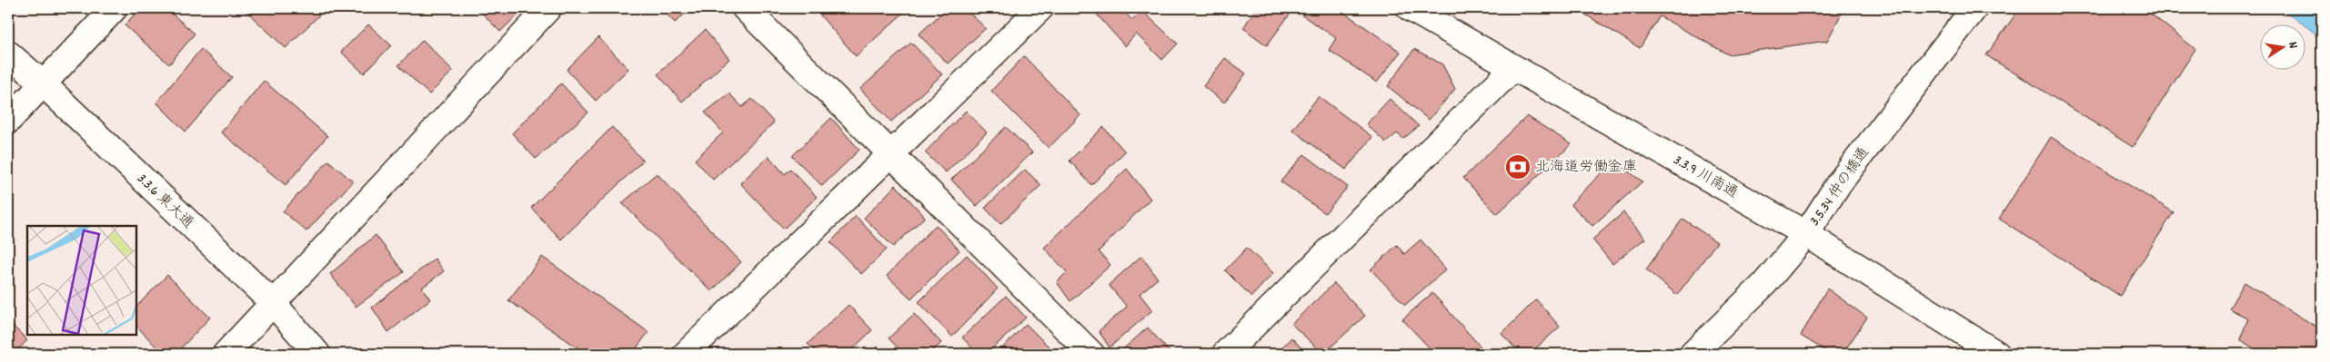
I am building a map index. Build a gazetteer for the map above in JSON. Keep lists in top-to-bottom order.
{
  "streets": {
    "street": ["3.3.9 川南通", "3.5.34 仲の橋通", "3.3.6 東大通"]
  },
  "crossings": [
    ["3.3.9 川南通", "3.5.34 仲の橋通"]
  ],
  "places": {
    "bank": ["北海道労働金庫"]
  },
  "north": "right"
}
